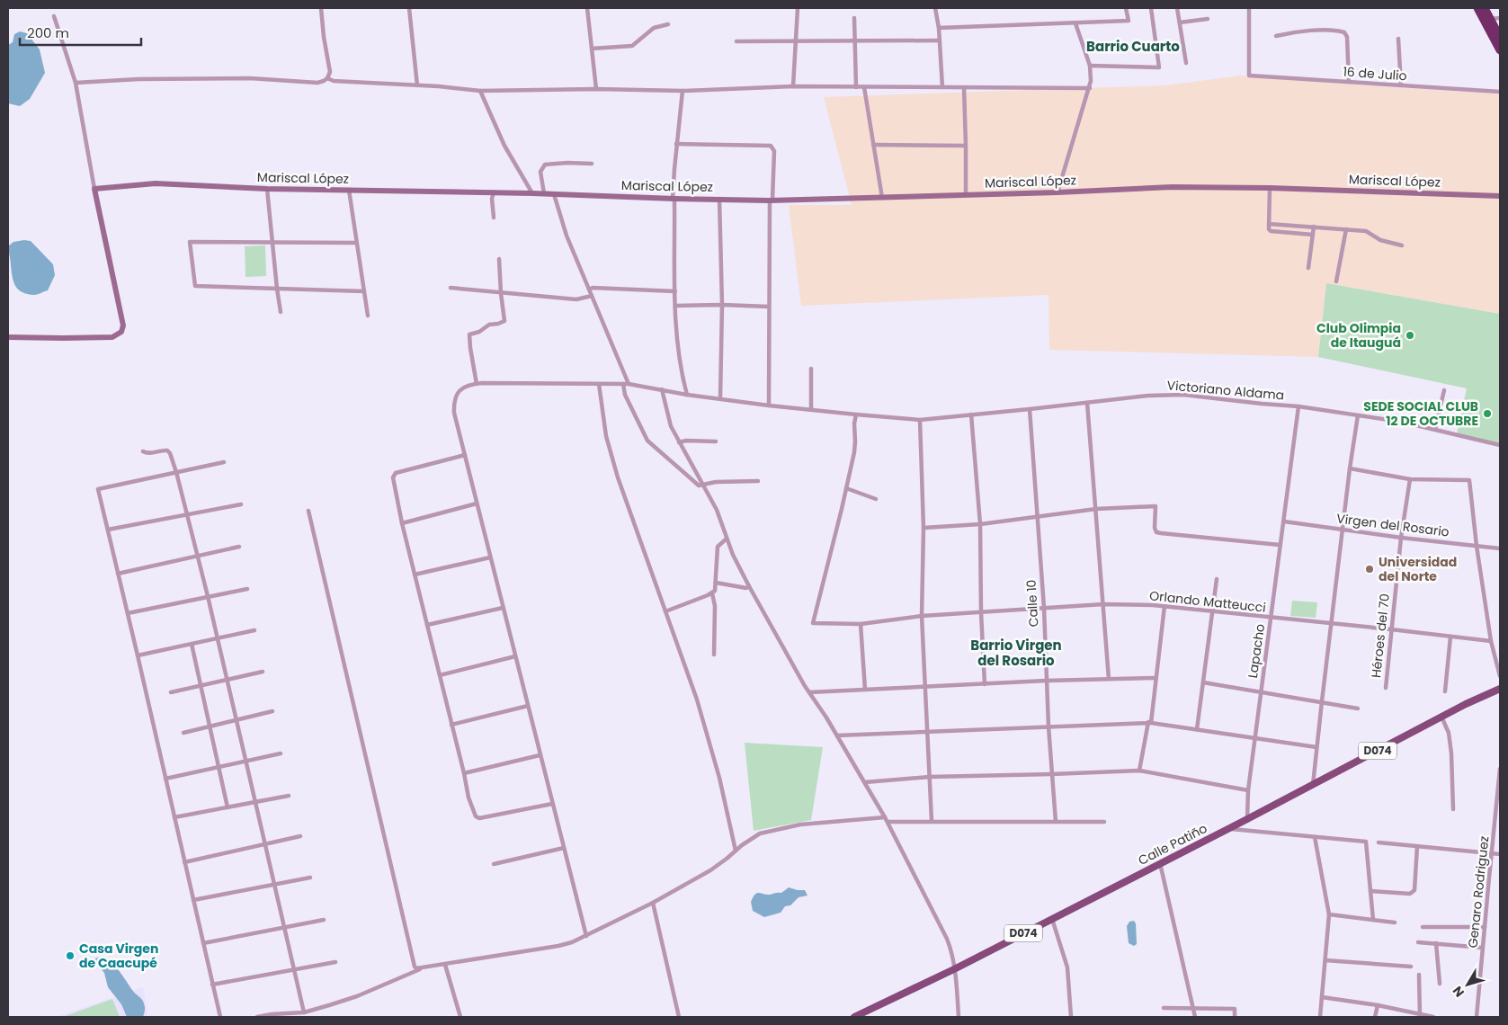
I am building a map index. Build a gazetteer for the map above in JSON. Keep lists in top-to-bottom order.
{
  "streets": {
    "main road": ["D074", "Calle Patiño"],
    "street": [
      "16 de Julio",
      "Mariscal López",
      "Victoriano Aldama",
      "Virgen del Rosario",
      "Orlando Matteucci",
      "Calle 10",
      "Héroes del 70",
      "Lapacho",
      "Genaro Rodriguez"
    ]
  },
  "crossings": [
    ["Victoriano Aldama", "Calle 10"],
    ["Victoriano Aldama", "Lapacho"],
    ["Virgen del Rosario", "Héroes del 70"],
    ["Virgen del Rosario", "Lapacho"],
    ["Orlando Matteucci", "Calle 10"],
    ["Orlando Matteucci", "Héroes del 70"],
    ["Orlando Matteucci", "Lapacho"],
    ["Lapacho", "Calle Patiño"]
  ],
  "districts": ["Barrio Cuarto", "Barrio Virgen del Rosario"],
  "places": [
    "Club Olimpia de Itauguá",
    "SEDE SOCIAL CLUB 12 DE OCTUBRE",
    "Universidad del Norte",
    "Casa Virgen de Caacupé"
  ],
  "scale_bar": "200 m",
  "north": "bottom left"
}
